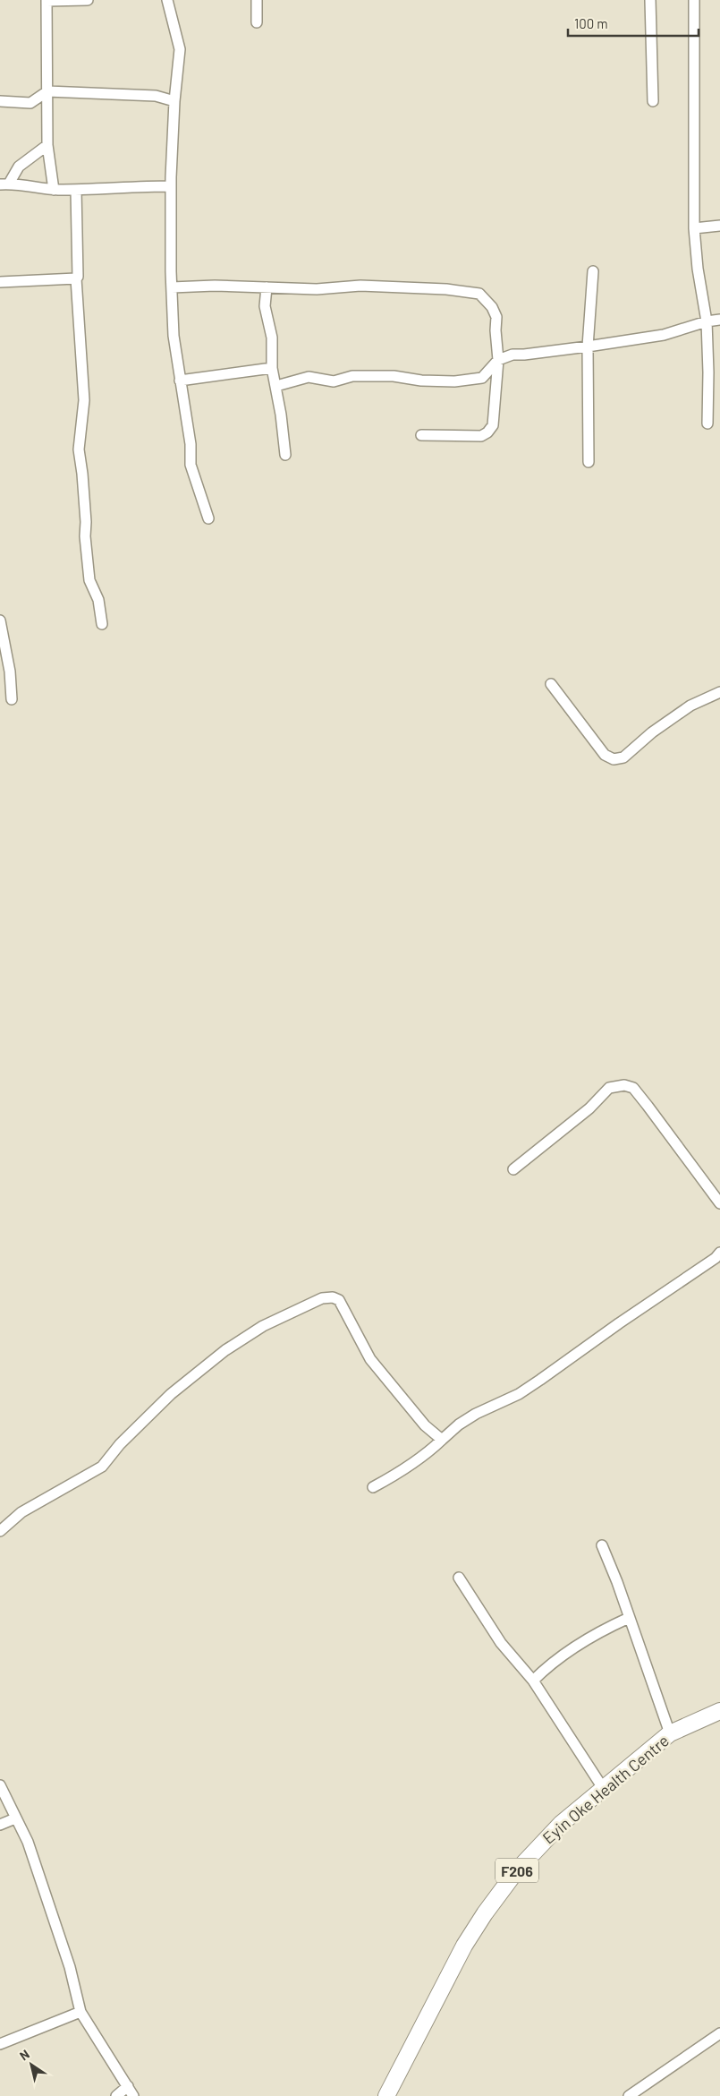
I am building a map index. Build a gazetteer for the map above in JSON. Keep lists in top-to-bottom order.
{
  "streets": {
    "main road": ["Eyin Oke Health Centre", "F206"]
  },
  "scale_bar": "100 m",
  "north": "top left"
}
